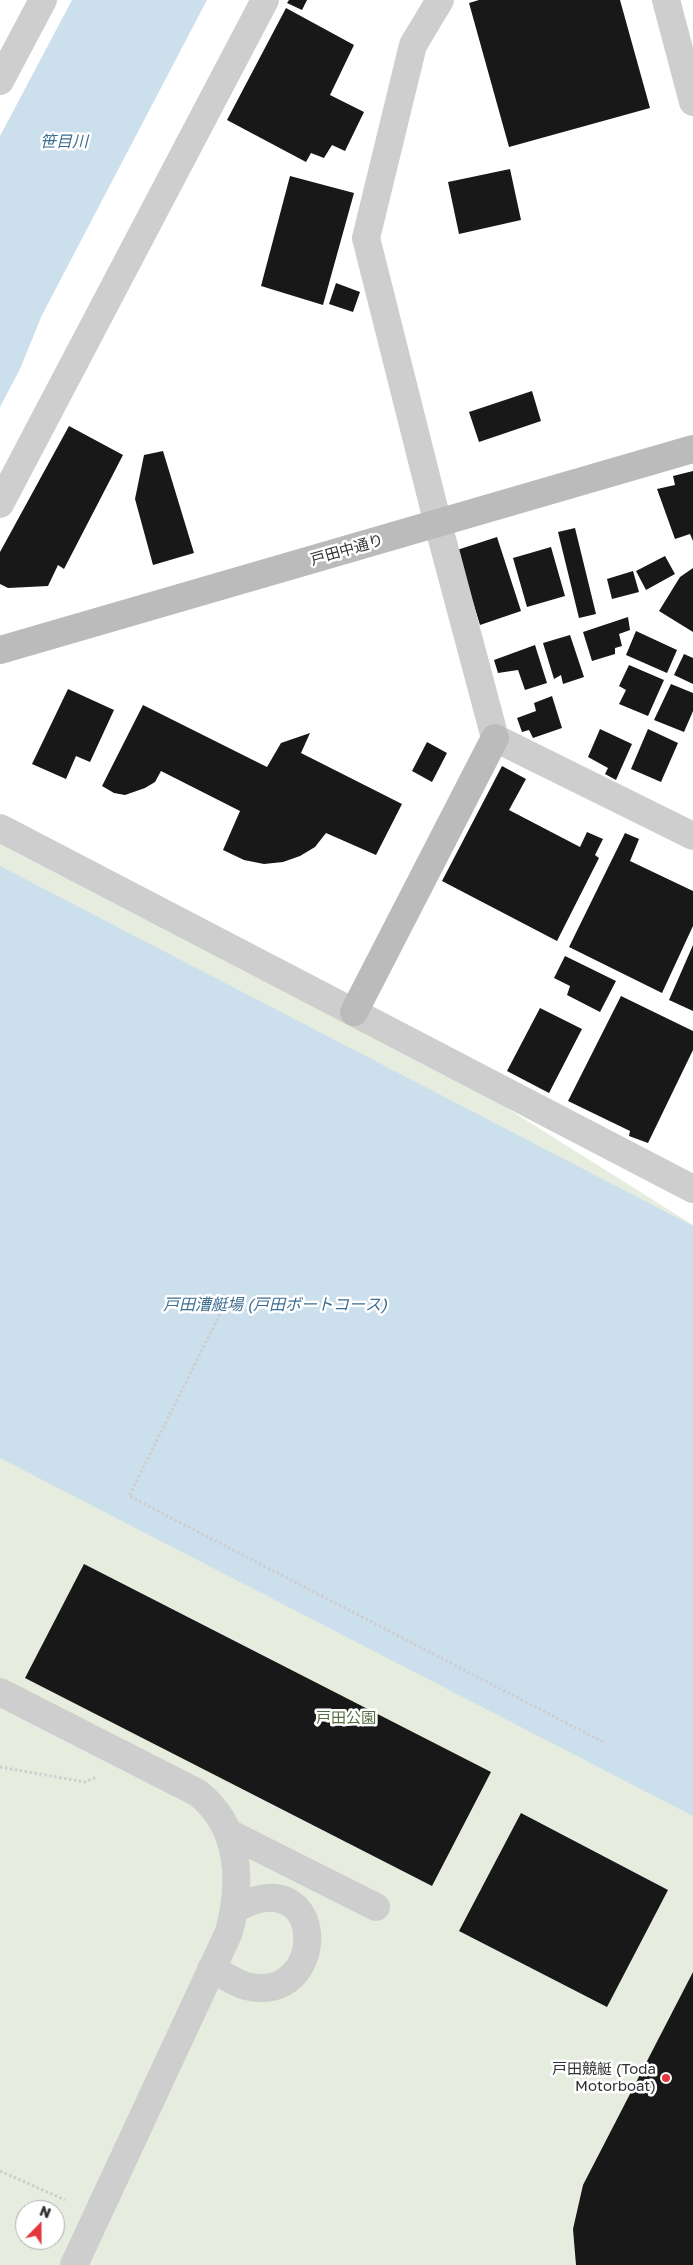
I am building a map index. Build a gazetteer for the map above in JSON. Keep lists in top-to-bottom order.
{
  "streets": {
    "street": ["戸田中通り"]
  },
  "water": ["笹目川", "戸田漕艇場 (戸田ボートコース)"],
  "parks": ["戸田公園"],
  "places": ["戸田競艇 (Toda Motorboat)"],
  "north": "top"
}
